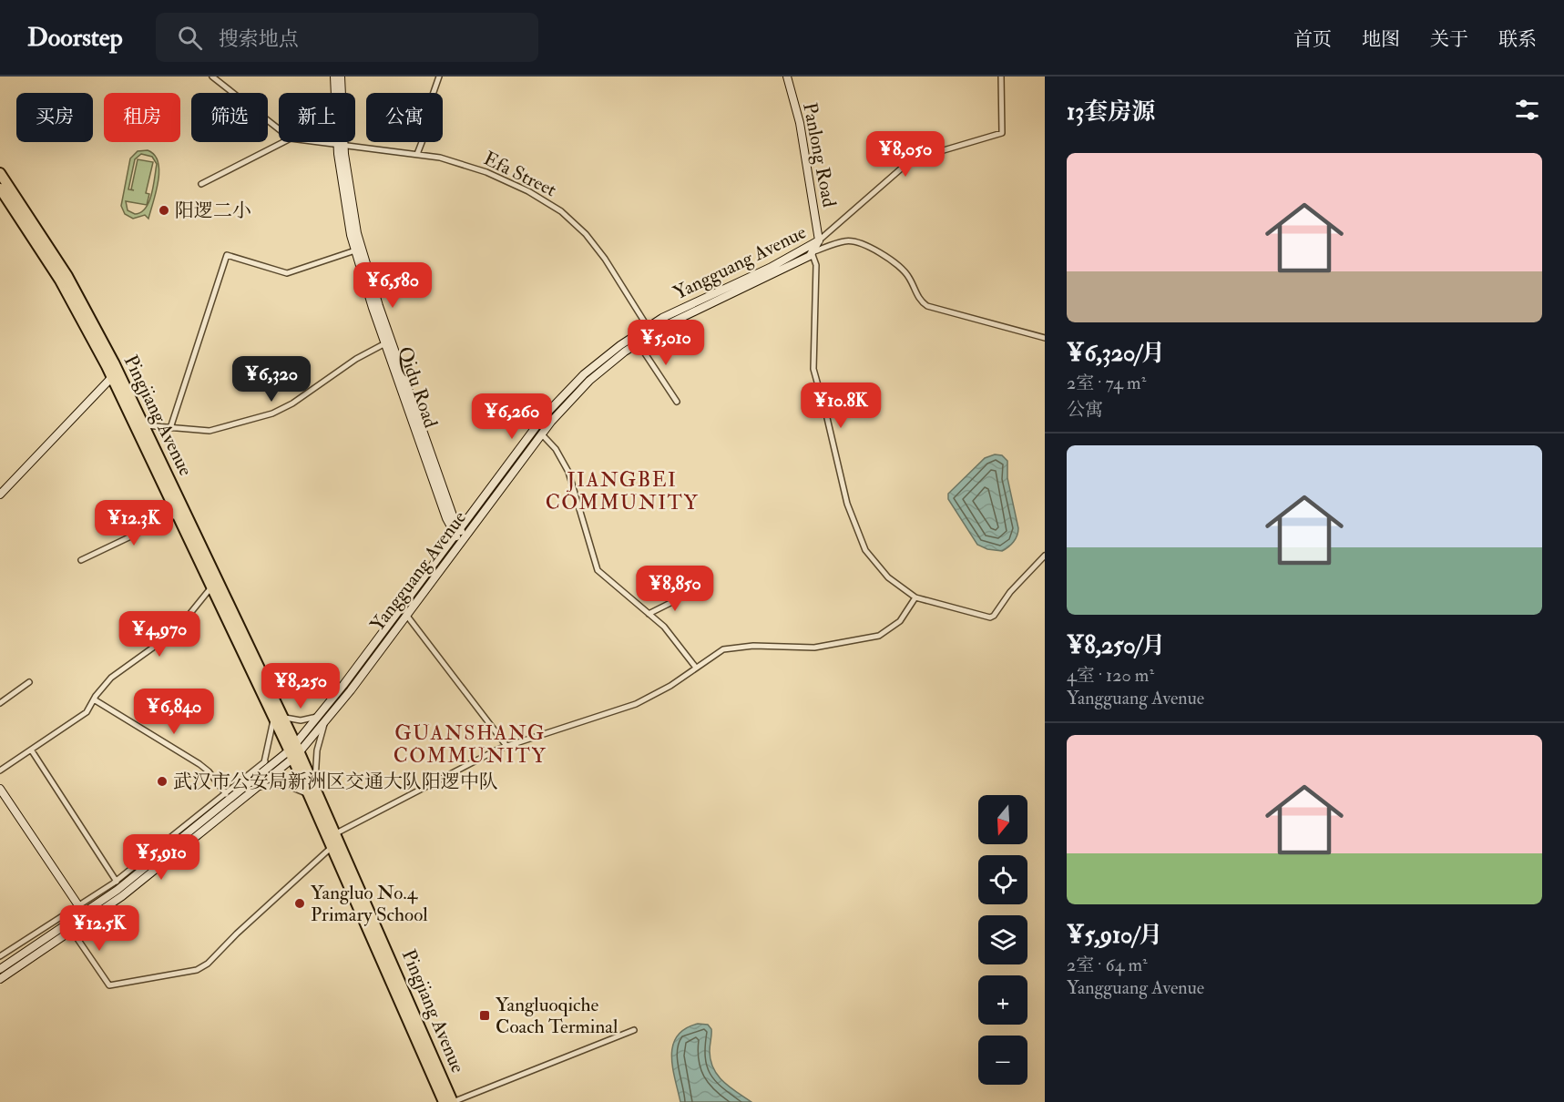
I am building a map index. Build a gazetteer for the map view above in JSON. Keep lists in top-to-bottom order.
{
  "streets": {
    "highway": ["Pingjiang Avenue"],
    "street": [
      "Panlong Road",
      "Efa Street",
      "Yangguang Avenue",
      "Qidu Road"
    ]
  },
  "crossings": [
    ["Panlong Road", "Yangguang Avenue"],
    ["Efa Street", "Yangguang Avenue"],
    ["Efa Street", "Qidu Road"],
    ["Yangguang Avenue", "Qidu Road"],
    ["Yangguang Avenue", "Pingjiang Avenue"]
  ],
  "districts": ["JIANGBEI COMMUNITY", "GUANSHANG COMMUNITY"],
  "places": {
    "other": ["阳逻二小", "武汉市公安局新洲区交通大队阳逻中队", "Yangluo No.4 Primary School"],
    "transit": ["Yangluoqiche Coach Terminal"]
  },
  "north": "bottom",
  "page": {
    "header": "Doorstep",
    "search": "搜索地点",
    "nav": [
      "首页",
      "地图",
      "关于",
      "联系"
    ],
    "heading": "13套房源",
    "chip": [
      "买房",
      "租房",
      "筛选",
      "新上",
      "公寓"
    ],
    "price": [
      "¥8,050",
      "¥6,580",
      "¥5,010",
      "¥6,320",
      "¥10.8K",
      "¥6,260",
      "¥12.3K",
      "¥8,850",
      "¥4,970",
      "¥8,250",
      "¥6,840",
      "¥5,910",
      "¥12.5K"
    ],
    "list": [
      {
        "name": "¥6,320/月",
        "note": "2室 · 74 m² · 公寓"
      },
      {
        "name": "¥8,250/月",
        "note": "4室 · 120 m² · Yangguang Avenue"
      },
      {
        "name": "¥5,910/月",
        "note": "2室 · 64 m² · Yangguang Avenue"
      }
    ],
    "map_buttons": ["+", "−"]
  }
}
